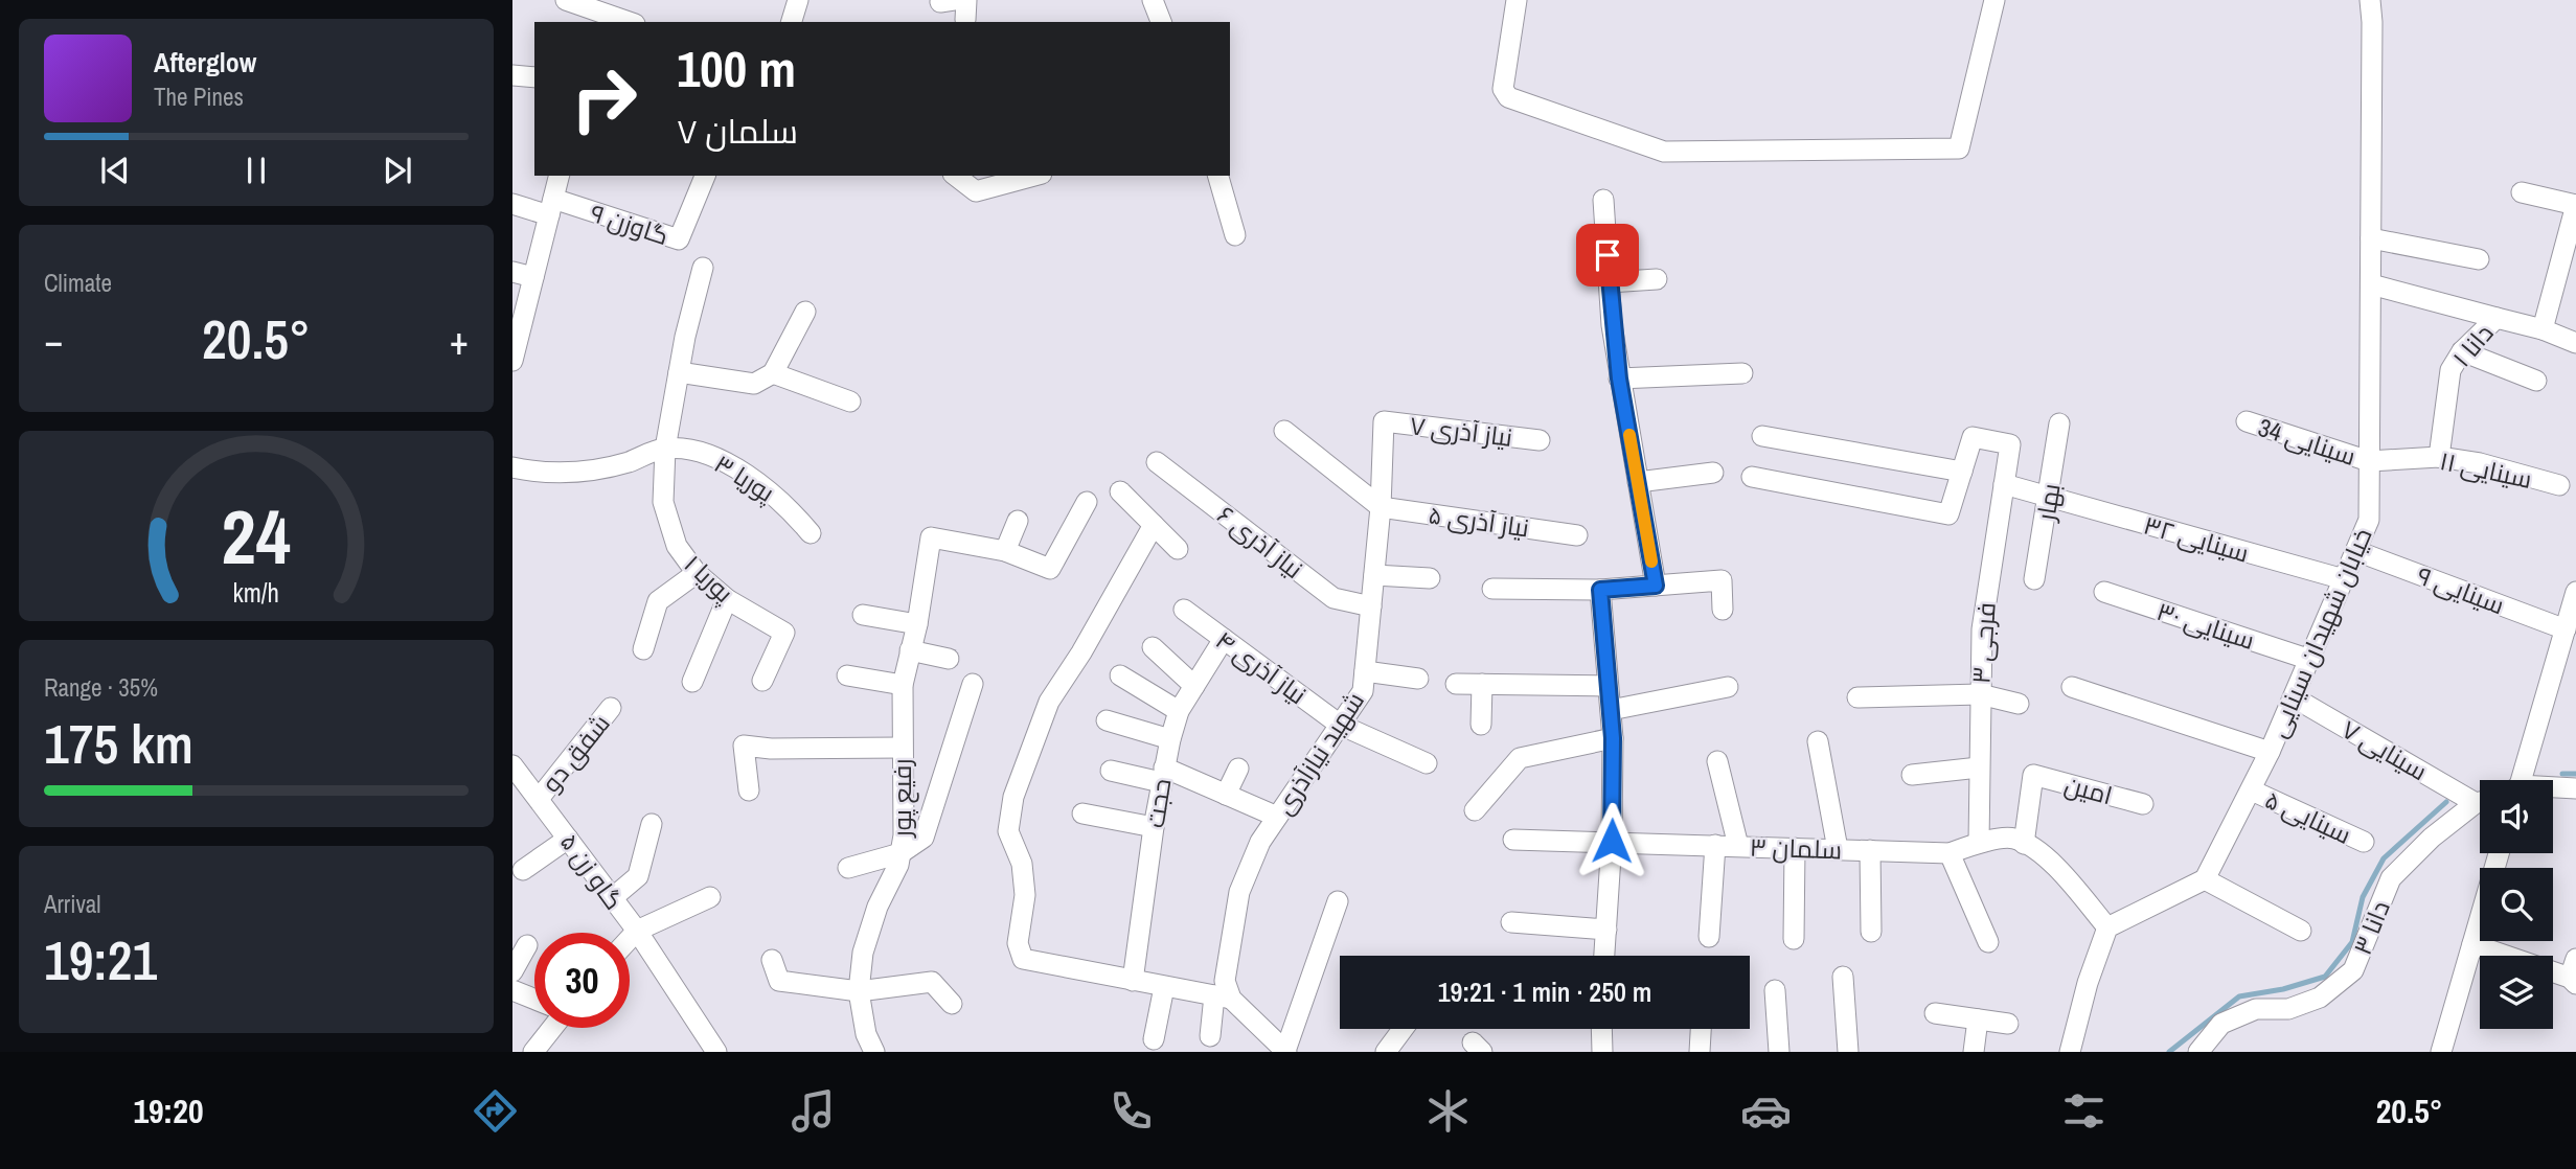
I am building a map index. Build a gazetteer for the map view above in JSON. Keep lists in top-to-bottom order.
{
  "streets": {
    "street": [
      "گاوزن ۹",
      "دانا ۱",
      "نیاز آذری ۷",
      "سینایی 34",
      "سینایی ۱۱",
      "پوریا ۳",
      "بهار",
      "نیاز آذری ۵",
      "سینایی ۳۲",
      "نیاز آذری ۶",
      "پوریا ۱",
      "سینایی ۹",
      "سینایی ۳۰",
      "خیابان شهیدان سینایی",
      "فرجی ۳",
      "نیاز آذری ۴",
      "سینایی ۷",
      "شفق دو",
      "شهید نیازآذری",
      "امین",
      "رفیع پور",
      "حجت",
      "سینایی ۵",
      "سلمان ۳",
      "گاو زن ۵",
      "دانا ۳"
    ]
  },
  "crossings": [
    ["دانا ۱", "سینایی ۱۱"],
    ["نیاز آذری ۷", "شهید نیازآذری"],
    ["سینایی 34", "سینایی ۱۱"],
    ["سینایی 34", "خیابان شهیدان سینایی"],
    ["سینایی ۱۱", "خیابان شهیدان سینایی"],
    ["پوریا ۳", "پوریا ۱"],
    ["بهار", "سینایی ۳۲"],
    ["نیاز آذری ۵", "شهید نیازآذری"],
    ["سینایی ۳۲", "خیابان شهیدان سینایی"],
    ["سینایی ۳۲", "فرجی ۳"],
    ["نیاز آذری ۶", "شهید نیازآذری"],
    ["سینایی ۹", "خیابان شهیدان سینایی"],
    ["سینایی ۳۰", "خیابان شهیدان سینایی"],
    ["خیابان شهیدان سینایی", "سینایی ۷"],
    ["خیابان شهیدان سینایی", "سینایی ۵"],
    ["فرجی ۳", "سلمان ۳"],
    ["نیاز آذری ۴", "شهید نیازآذری"],
    ["نیاز آذری ۴", "حجت"],
    ["شفق دو", "گاو زن ۵"],
    ["امین", "سلمان ۳"]
  ],
  "page": {
    "turn": ["100 m", "سلمان ۷"],
    "song": ["Afterglow", "The Pines"],
    "tile": [
      "Climate",
      ["Range · 35%", "175 km"],
      ["Arrival", "19:21"]
    ],
    "heat": ["−", "20.5°", "+"],
    "limit": "30",
    "trip": "19:21 · 1 min · 250 m",
    "tabs": ["19:20", "20.5°"],
    "gauge": ["24", "km/h"]
  }
}
